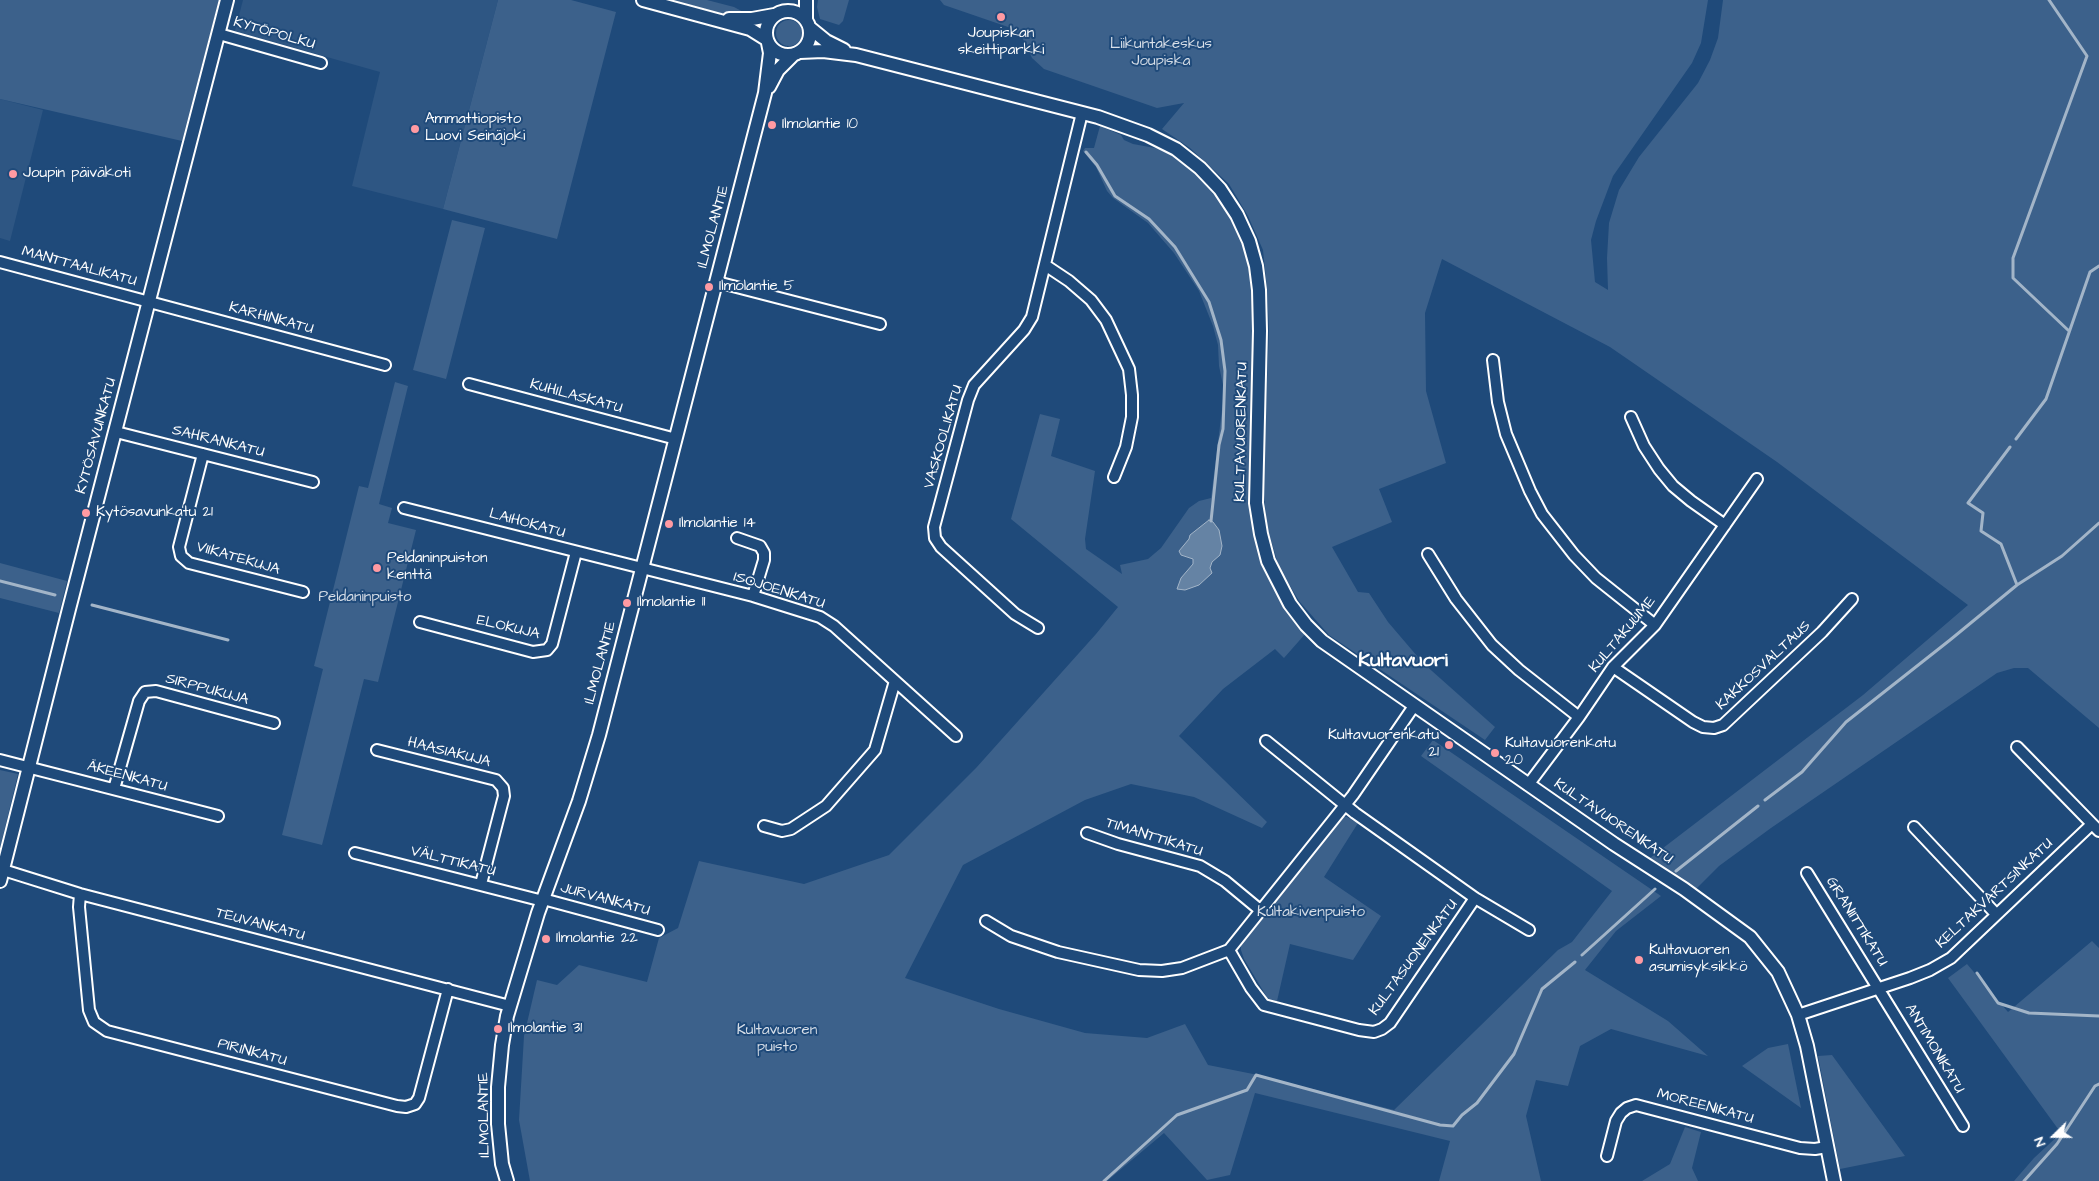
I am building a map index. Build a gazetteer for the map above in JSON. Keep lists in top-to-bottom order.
{
  "streets": {
    "street": [
      "KYTÖPOLKU",
      "ILMOLANTIE",
      "MANTTAALIKATU",
      "KARHINKATU",
      "KUHILASKATU",
      "KULTAVUORENKATU",
      "KYTÖSAVUNKATU",
      "VASKOOLIKATU",
      "SAHRANKATU",
      "LAIHOKATU",
      "VIIKATEKUJA",
      "ISOJOENKATU",
      "ELOKUJA",
      "KULTAKUUME",
      "KAKKOSVALTAUS",
      "SIRPPUKUJA",
      "HAASIAKUJA",
      "ÄKEENKATU",
      "TIMANTTIKATU",
      "VÄLTTIKATU",
      "KELTAKVARTSINKATU",
      "JURVANKATU",
      "GRANIITTIKATU",
      "TEUVANKATU",
      "KULTASUONENKATU",
      "ANTIMONIKATU",
      "PIRINKATU",
      "MOREENIKATU"
    ]
  },
  "crossings": [
    ["KYTÖPOLKU", "KYTÖSAVUNKATU"],
    ["ILMOLANTIE", "KUHILASKATU"],
    ["ILMOLANTIE", "KULTAVUORENKATU"],
    ["ILMOLANTIE", "LAIHOKATU"],
    ["ILMOLANTIE", "ISOJOENKATU"],
    ["ILMOLANTIE", "VÄLTTIKATU"],
    ["ILMOLANTIE", "JURVANKATU"],
    ["ILMOLANTIE", "TEUVANKATU"],
    ["MANTTAALIKATU", "KARHINKATU"],
    ["MANTTAALIKATU", "KYTÖSAVUNKATU"],
    ["KARHINKATU", "KYTÖSAVUNKATU"],
    ["KULTAVUORENKATU", "VASKOOLIKATU"],
    ["KULTAVUORENKATU", "KULTAKUUME"],
    ["KULTAVUORENKATU", "KELTAKVARTSINKATU"],
    ["KULTAVUORENKATU", "MOREENIKATU"],
    ["KYTÖSAVUNKATU", "SAHRANKATU"],
    ["KYTÖSAVUNKATU", "ÄKEENKATU"],
    ["KYTÖSAVUNKATU", "TEUVANKATU"],
    ["SAHRANKATU", "VIIKATEKUJA"],
    ["LAIHOKATU", "ISOJOENKATU"],
    ["LAIHOKATU", "ELOKUJA"],
    ["KULTAKUUME", "KAKKOSVALTAUS"],
    ["SIRPPUKUJA", "ÄKEENKATU"],
    ["HAASIAKUJA", "VÄLTTIKATU"],
    ["VÄLTTIKATU", "JURVANKATU"],
    ["KELTAKVARTSINKATU", "GRANIITTIKATU"],
    ["KELTAKVARTSINKATU", "ANTIMONIKATU"],
    ["GRANIITTIKATU", "ANTIMONIKATU"],
    ["TEUVANKATU", "PIRINKATU"]
  ],
  "districts": ["Kultavuori"],
  "parks": [
    "Liikuntakeskus Joupiska",
    "Peldaninpuisto",
    "Kultakivenpuisto",
    "Kultavuoren puisto"
  ],
  "places": [
    "Joupiskan skeittiparkki",
    "Ilmolantie 10",
    "Ammattiopisto Luovi Seinäjoki",
    "Joupin päiväkoti",
    "Ilmolantie 5",
    "Kytösavunkatu 21",
    "Ilmolantie 14",
    "Peldaninpuiston kenttä",
    "Ilmolantie 11",
    "Kultavuorenkatu 21",
    "Kultavuorenkatu 20",
    "Ilmolantie 22",
    "Kultavuoren asumisyksikkö",
    "Ilmolantie 31"
  ],
  "north": "left"
}
